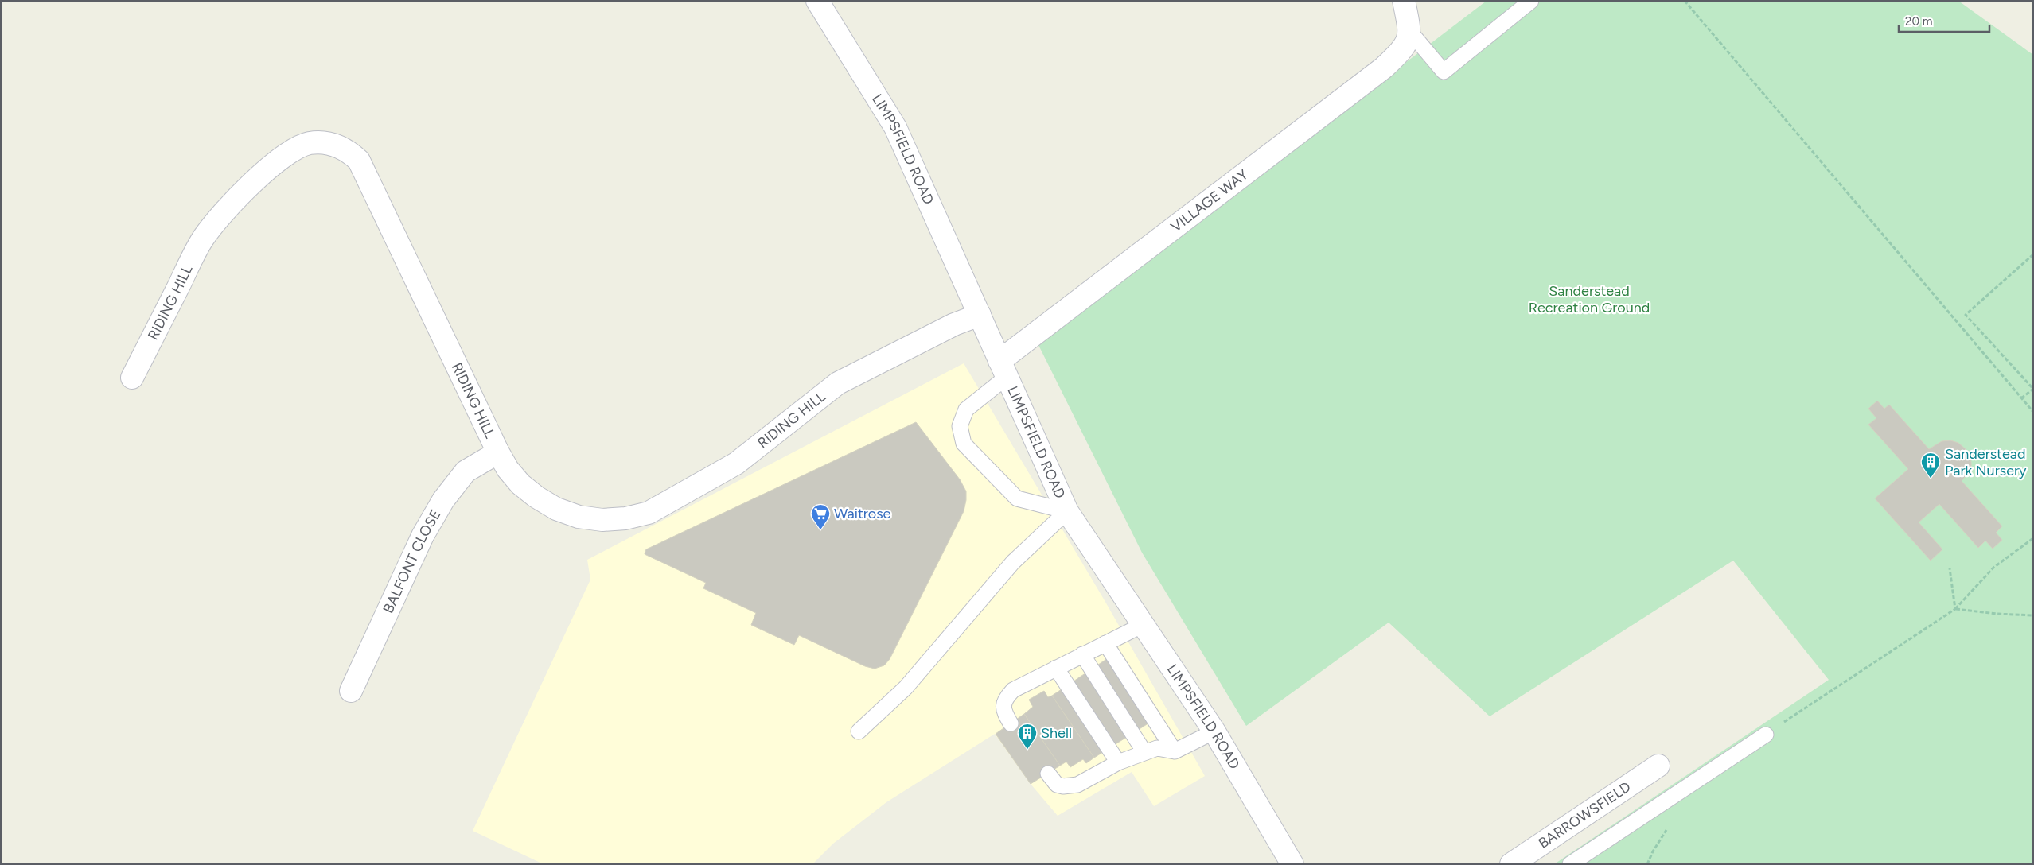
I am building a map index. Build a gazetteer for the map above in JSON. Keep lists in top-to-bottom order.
{
  "streets": {
    "street": [
      "LIMPSFIELD ROAD",
      "VILLAGE WAY",
      "RIDING HILL",
      "BALFONT CLOSE",
      "BARROWSFIELD"
    ]
  },
  "crossings": [
    ["LIMPSFIELD ROAD", "VILLAGE WAY"],
    ["LIMPSFIELD ROAD", "RIDING HILL"],
    ["RIDING HILL", "BALFONT CLOSE"]
  ],
  "parks": ["Sanderstead Recreation Ground"],
  "places": {
    "building": ["Sanderstead Park Nursery", "Shell"],
    "supermarket": ["Waitrose"]
  },
  "scale_bar": "20 m"
}
